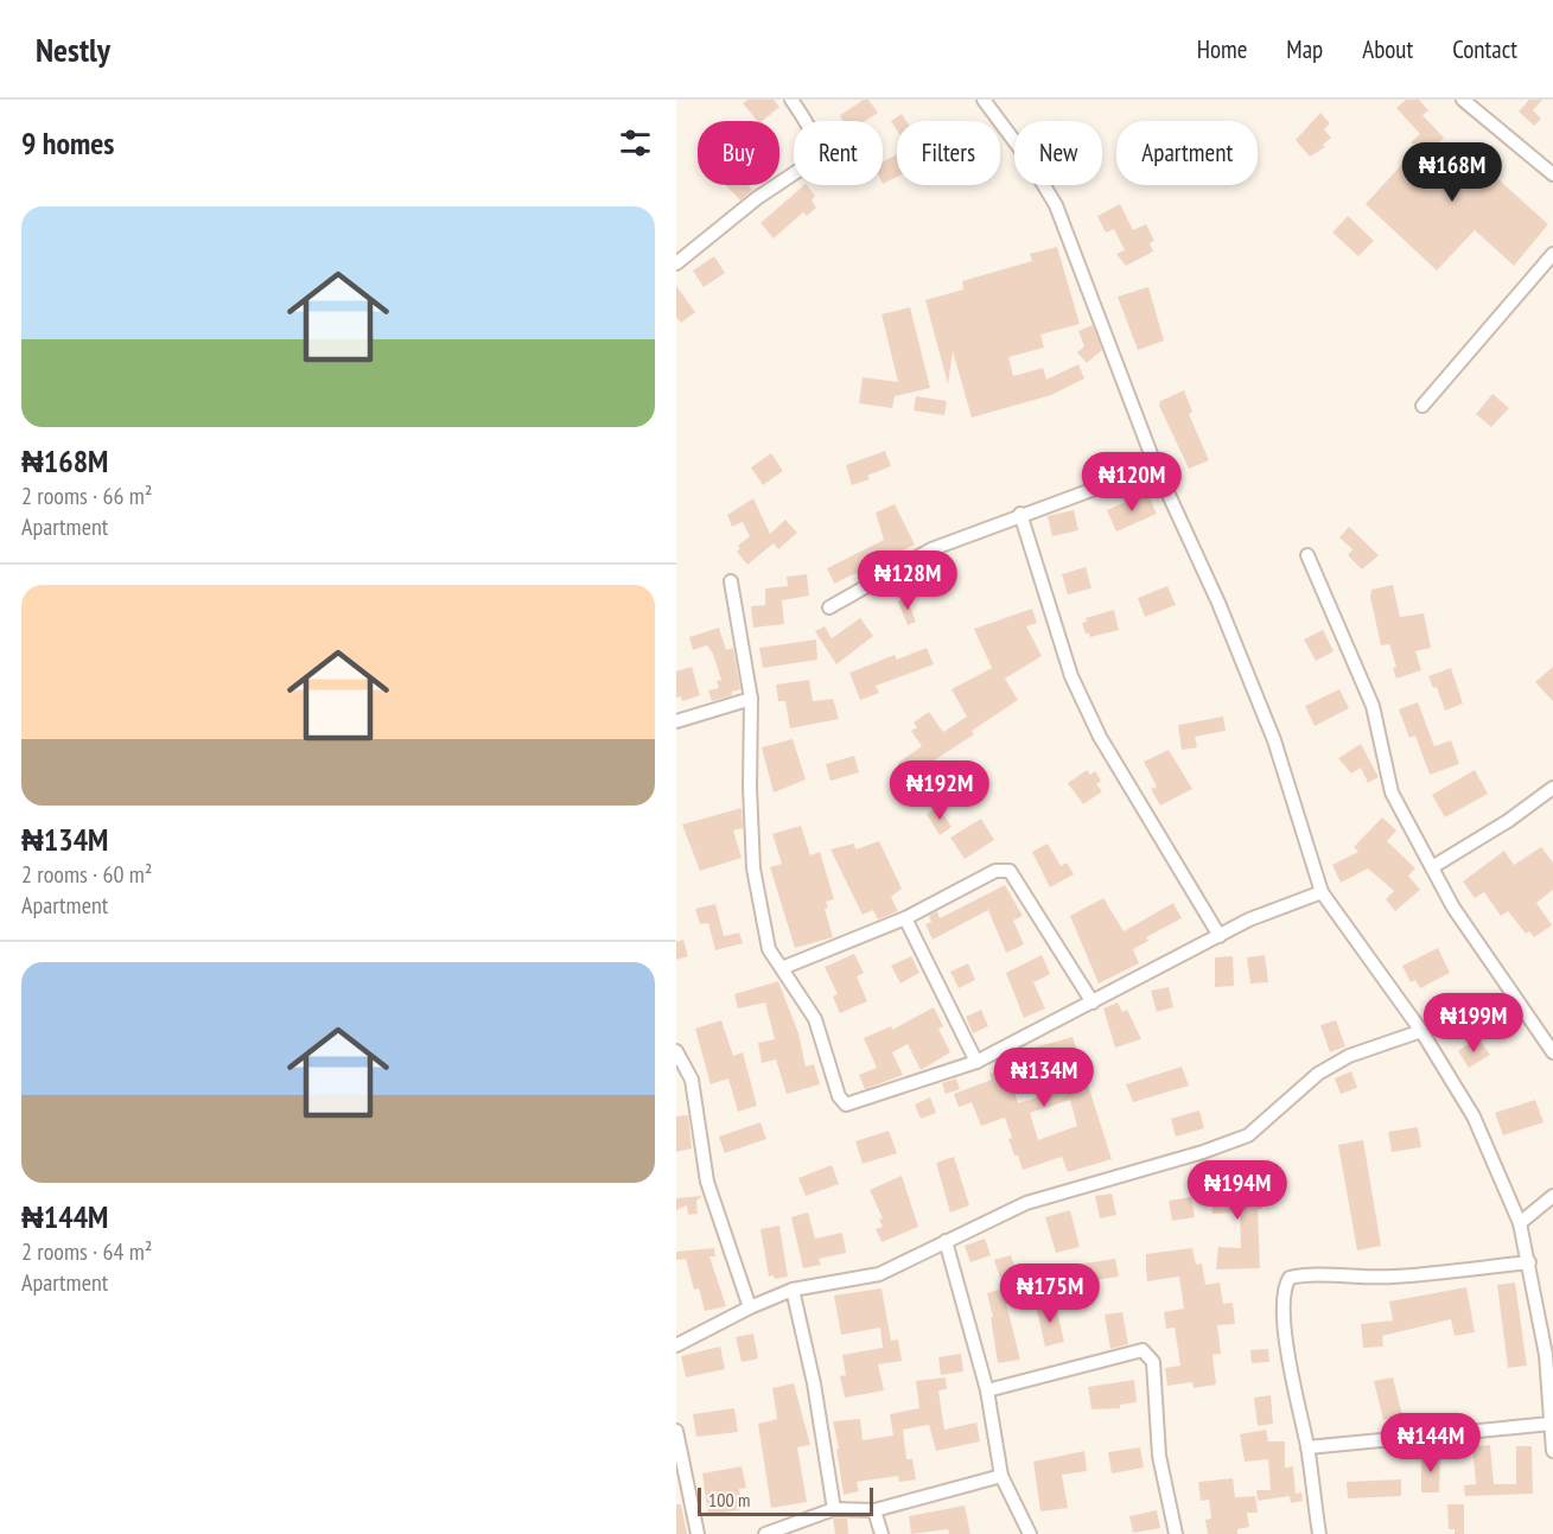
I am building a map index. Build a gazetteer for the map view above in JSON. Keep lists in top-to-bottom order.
{
  "scale_bar": "100 m",
  "page": {
    "header": "Nestly",
    "nav": [
      "Home",
      "Map",
      "About",
      "Contact"
    ],
    "heading": "9 homes",
    "chip": [
      "Buy",
      "Rent",
      "Filters",
      "New",
      "Apartment"
    ],
    "price": [
      "₦168M",
      "₦120M",
      "₦128M",
      "₦192M",
      "₦199M",
      "₦134M",
      "₦194M",
      "₦175M",
      "₦144M"
    ],
    "list": [
      {
        "name": "₦168M",
        "note": "2 rooms · 66 m² · Apartment"
      },
      {
        "name": "₦134M",
        "note": "2 rooms · 60 m² · Apartment"
      },
      {
        "name": "₦144M",
        "note": "2 rooms · 64 m² · Apartment"
      }
    ],
    "scale": "100 m"
  }
}
